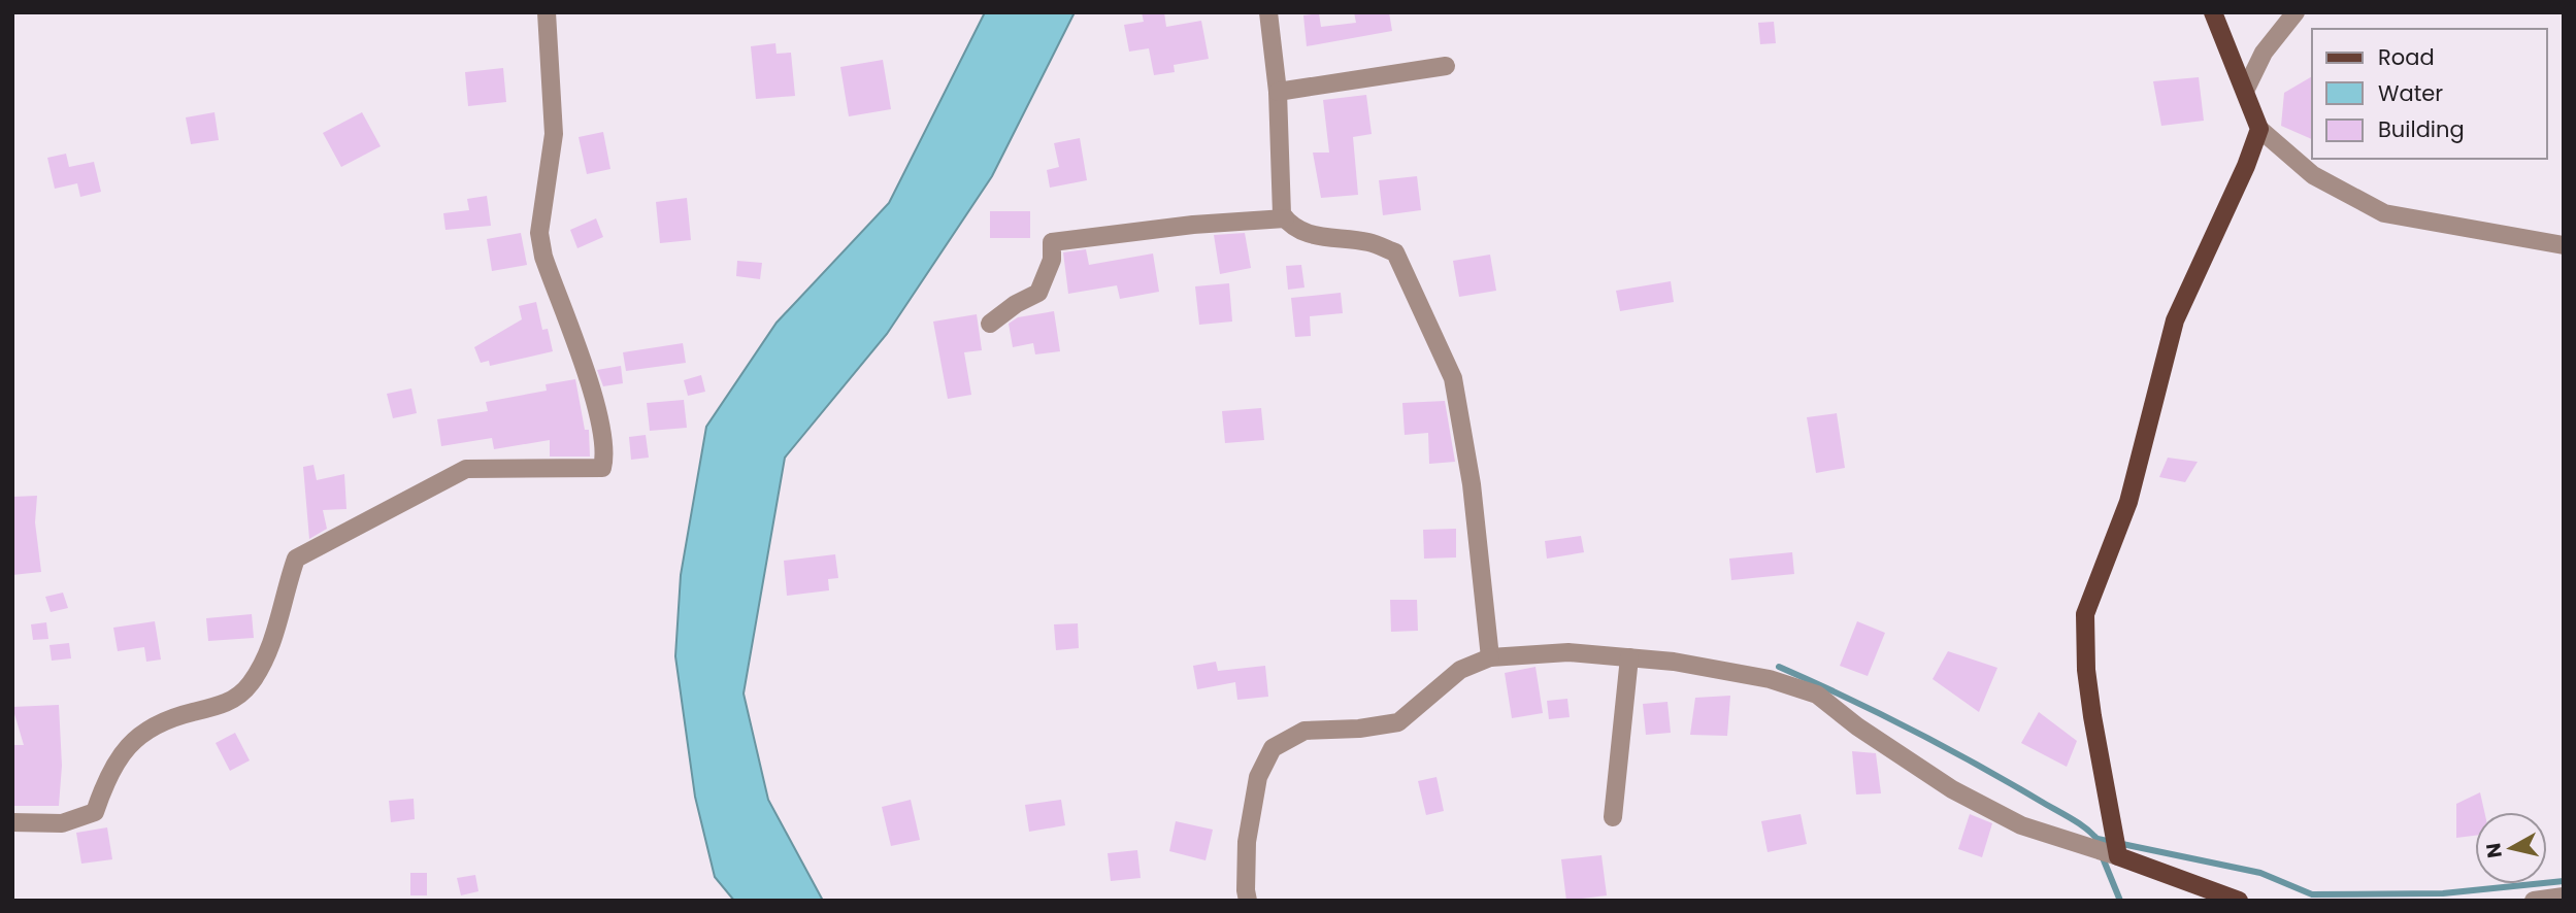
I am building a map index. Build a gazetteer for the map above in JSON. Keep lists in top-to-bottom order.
{
  "legend": ["Road", "Water", "Building"],
  "north": "left"
}
